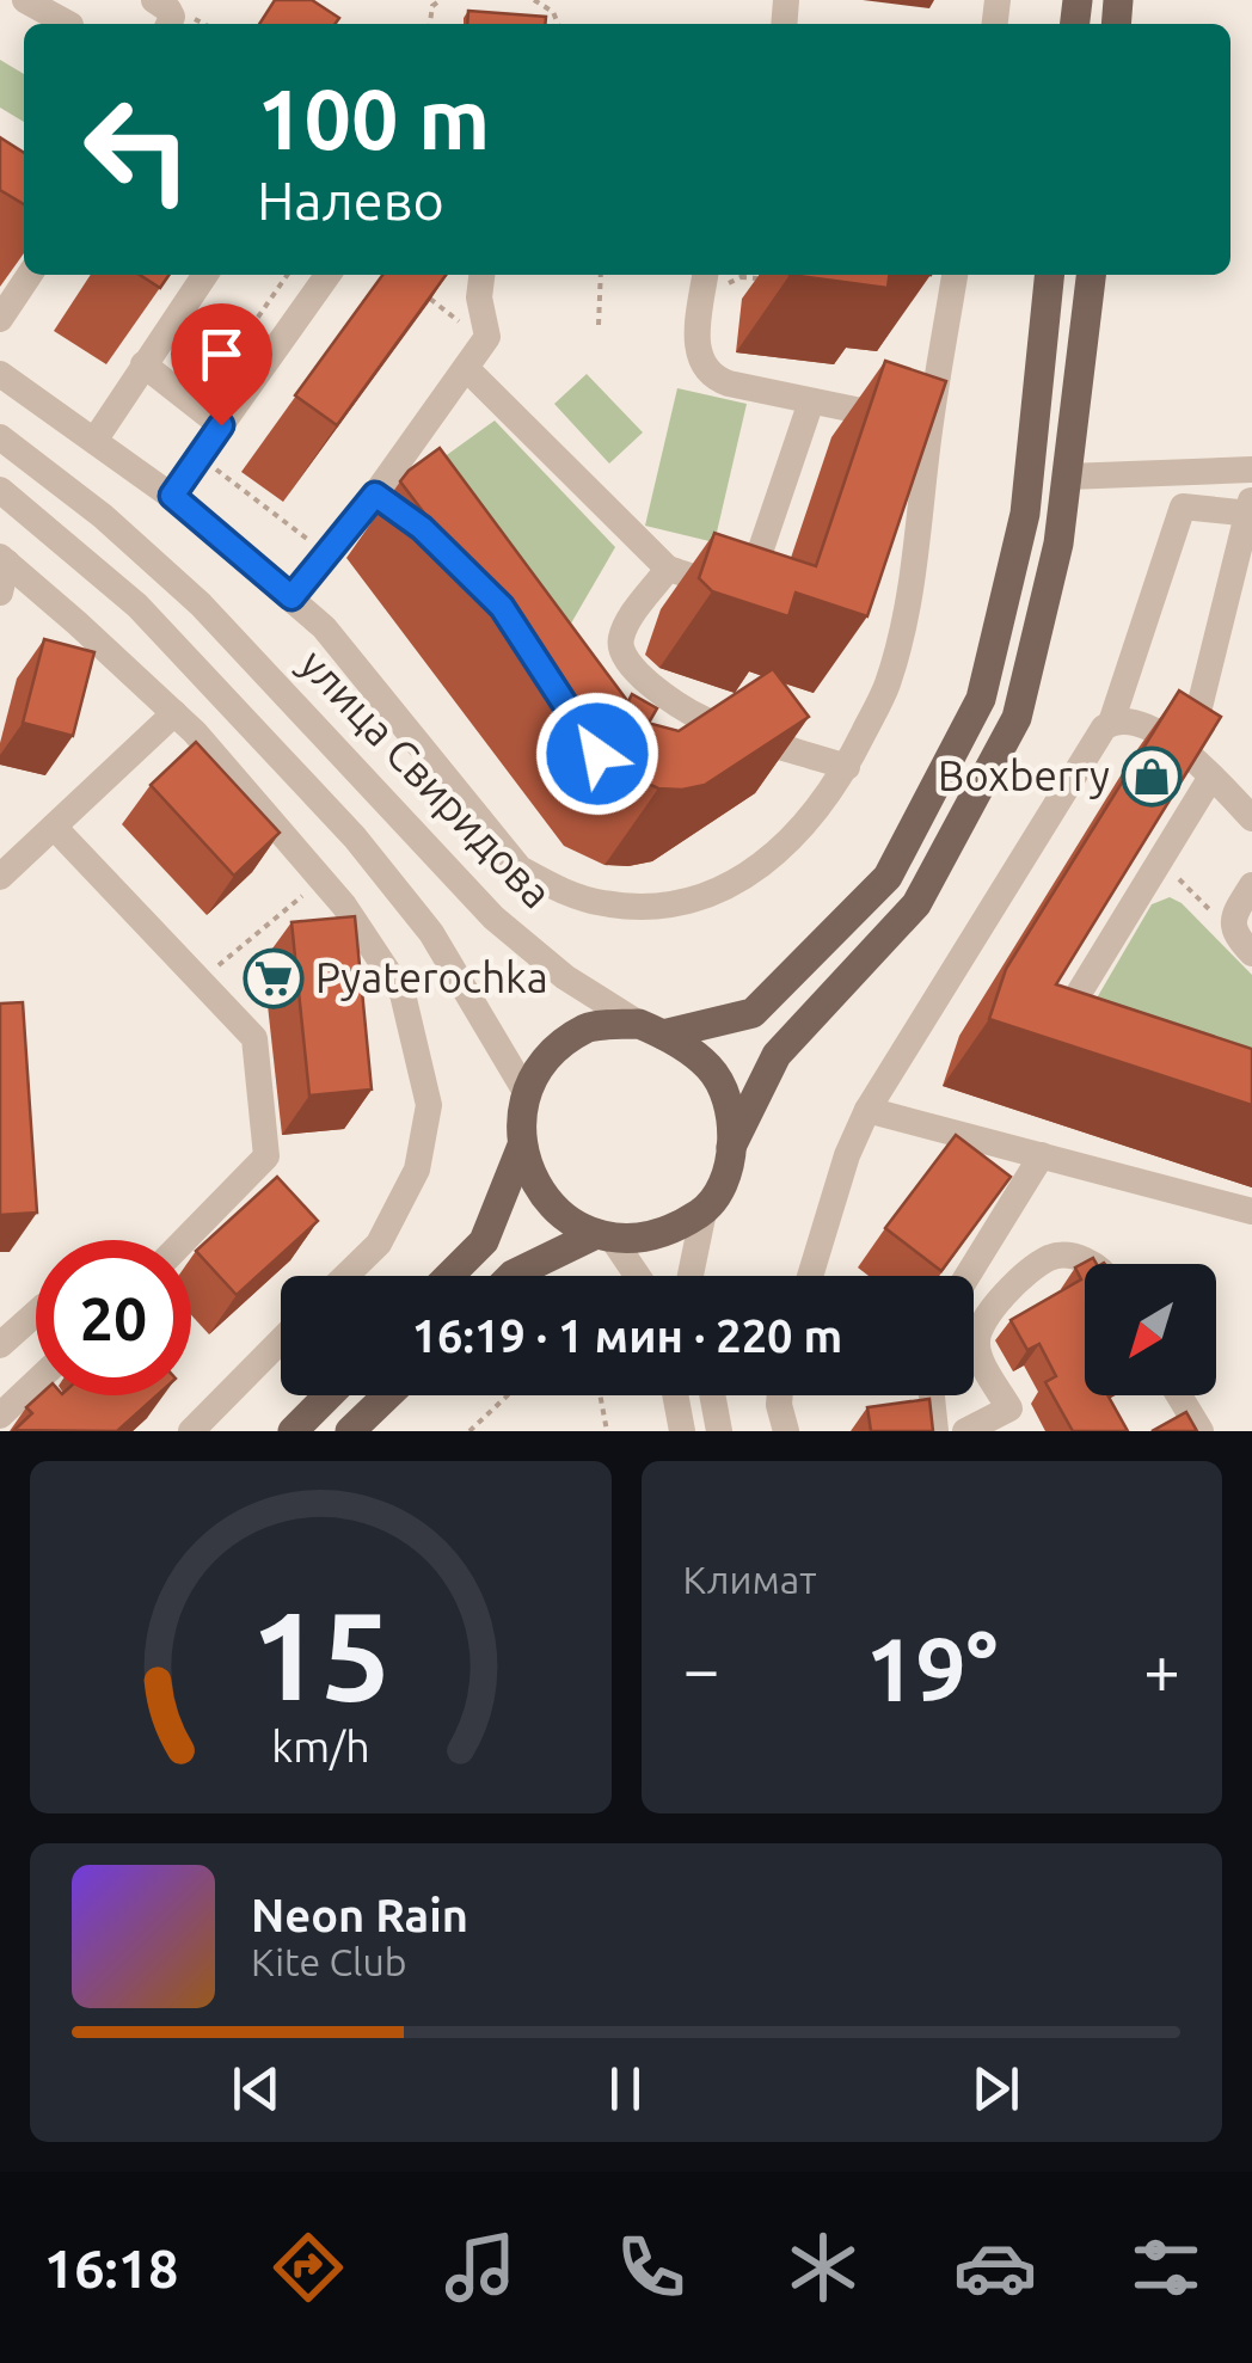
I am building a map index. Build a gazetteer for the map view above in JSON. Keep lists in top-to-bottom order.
{
  "streets": {
    "street": ["улица Свиридова"]
  },
  "places": {
    "shop": ["Boxberry"],
    "supermarket": ["Pyaterochka"]
  },
  "north": "bottom left",
  "page": {
    "turn": ["100 m", "Налево"],
    "limit": "20",
    "trip": "16:19 · 1 мин · 220 m",
    "tile": "Климат",
    "heat": ["−", "19°", "+"],
    "song": ["Neon Rain", "Kite Club"],
    "tabs": "16:18",
    "gauge": ["15", "km/h"]
  }
}
